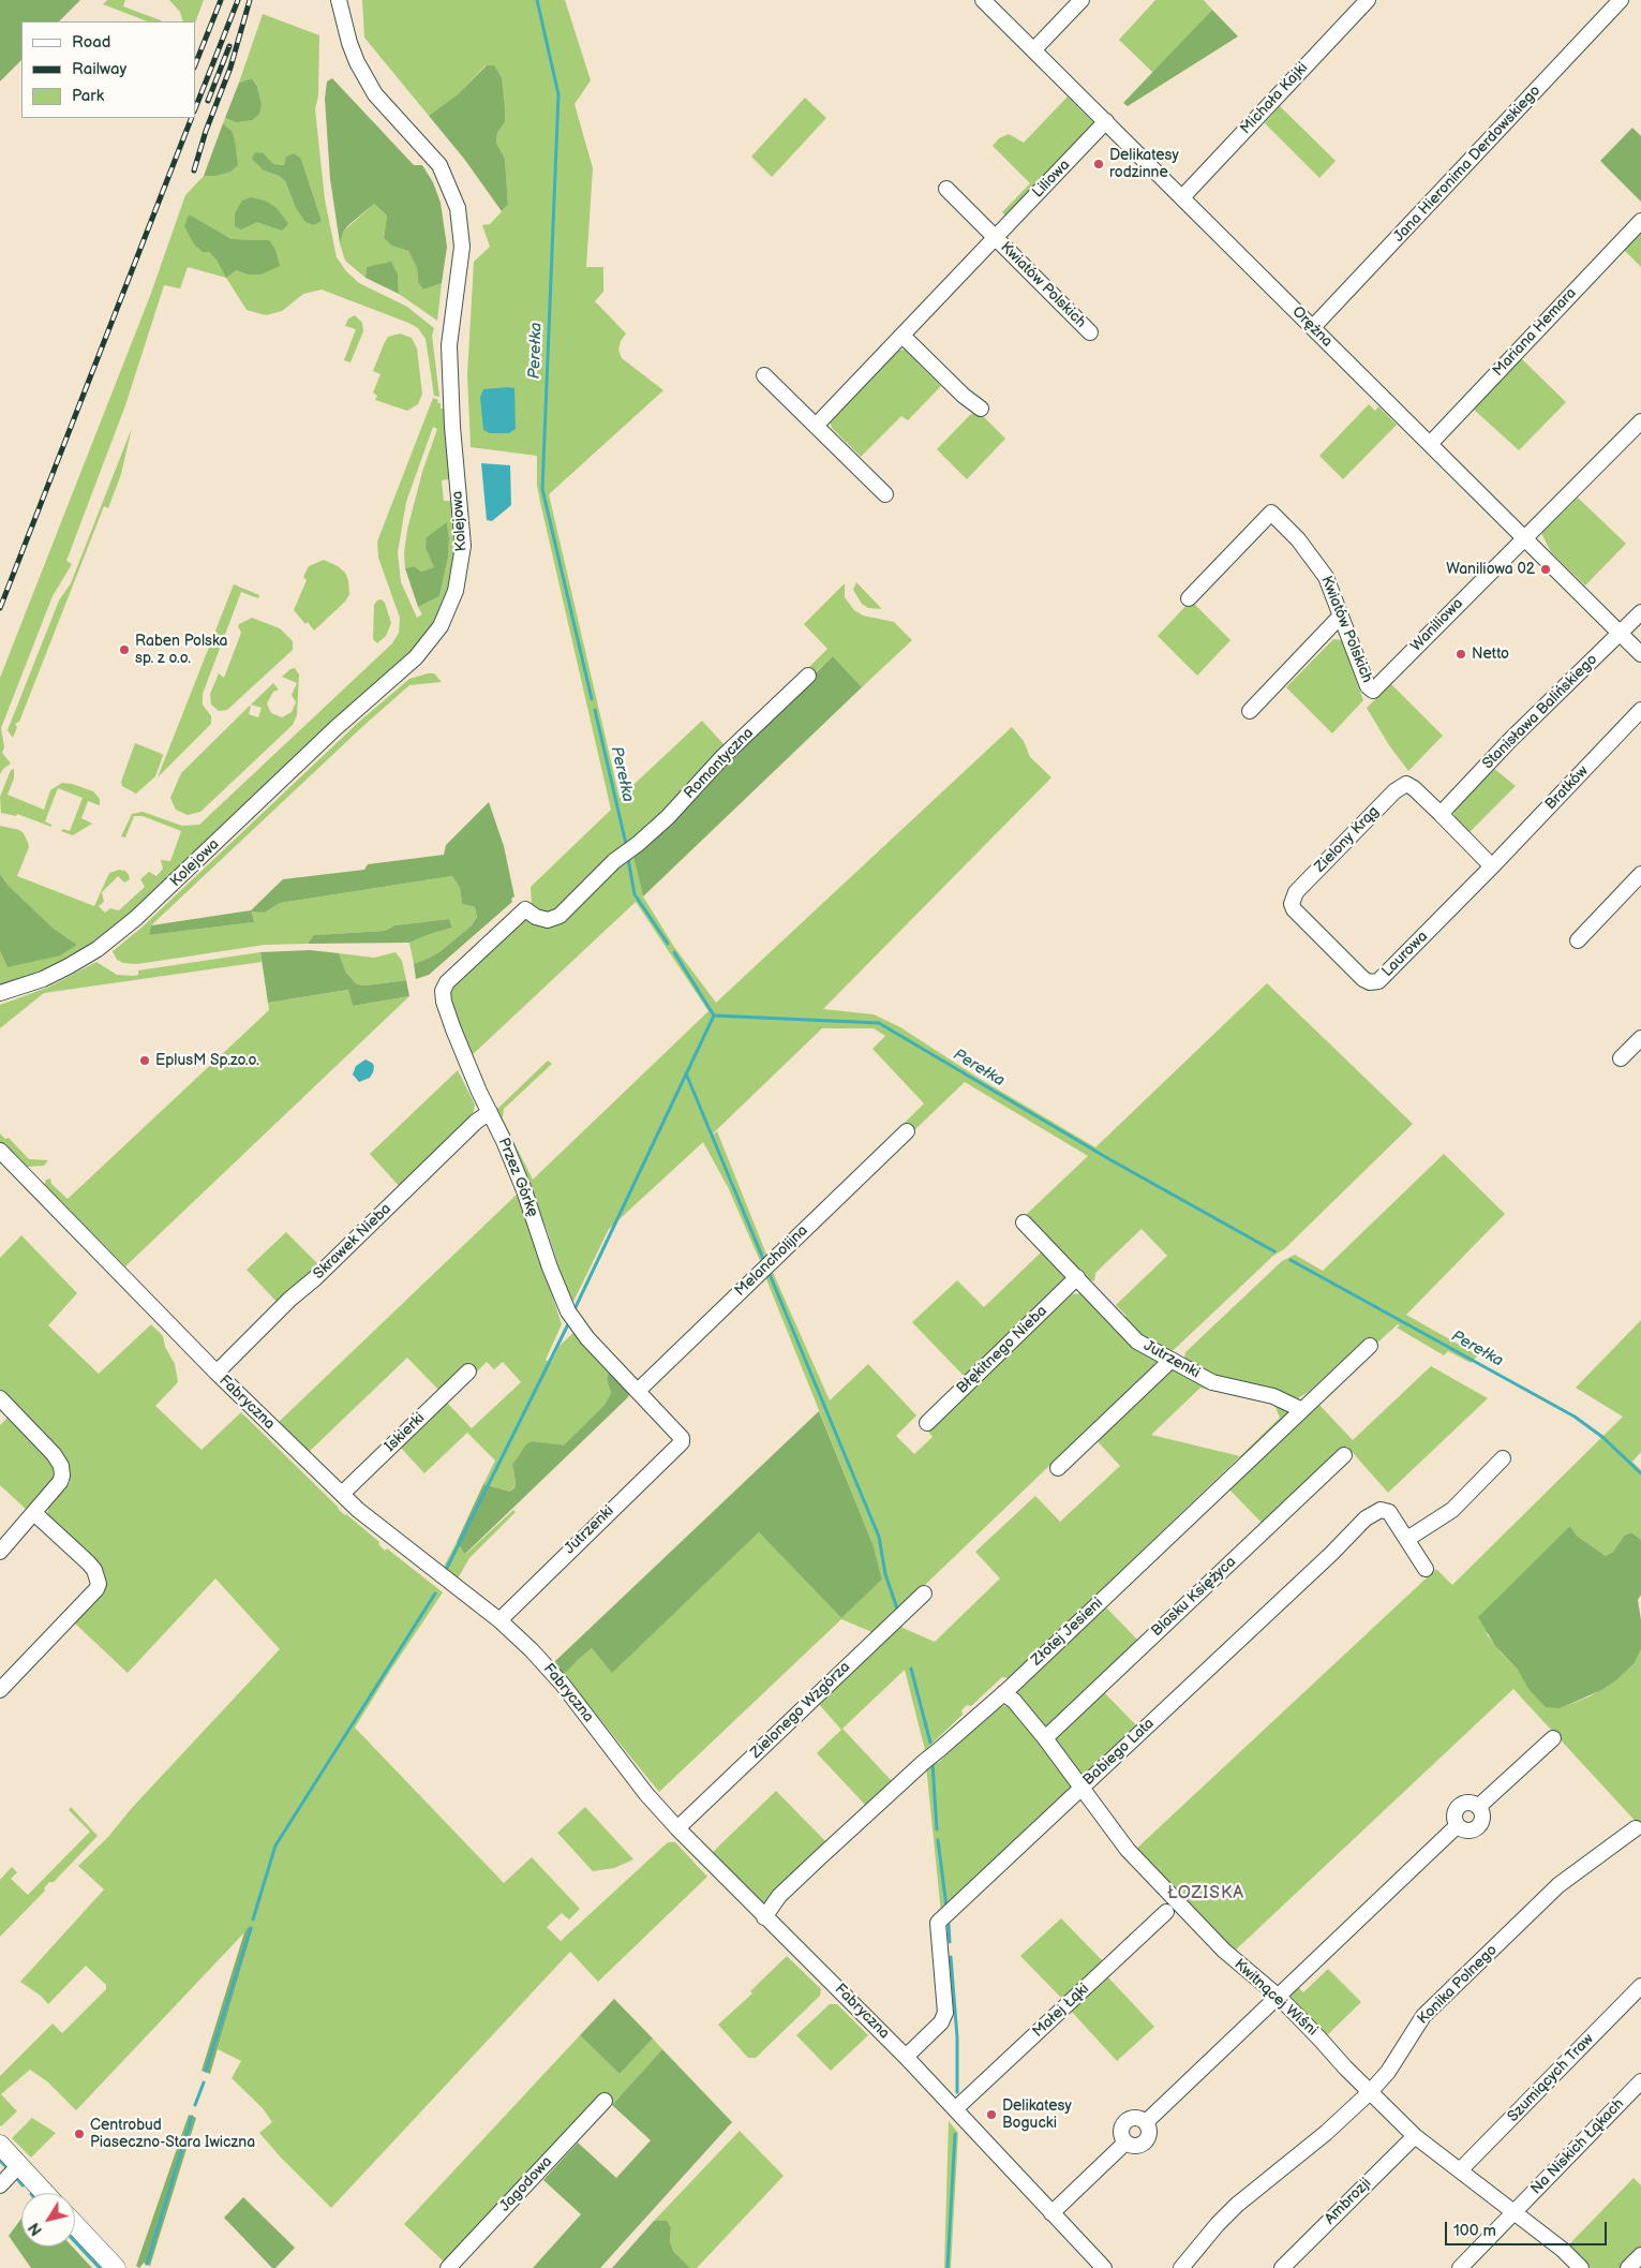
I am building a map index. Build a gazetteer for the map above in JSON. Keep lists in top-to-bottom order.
{
  "streets": {
    "street": [
      "Michała Kajki",
      "Jana Hieronima Derdowskiego",
      "Liliowa",
      "Kwiatów Polskich",
      "Orężna",
      "Mariana Hemara",
      "Kolejowa",
      "Waniliowa",
      "Stanisława Balińskiego",
      "Romantyczna",
      "Bratków",
      "Zielony Krąg",
      "Laurowa",
      "Przez Górkę",
      "Skrawek Nieba",
      "Melancholijna",
      "Błękitnego Nieba",
      "Jutrzenki",
      "Fabryczna",
      "Iskierki",
      "Blasku Księżyca",
      "Złotej Jesieni",
      "Zielonego Wzgórza",
      "Babiego Lata",
      "Konika Polnego",
      "Kwitnącej Wiśni",
      "Małej Łąki",
      "Szumiących Traw",
      "Na Niskich Łąkach",
      "Jagodowa",
      "Ambrozji"
    ]
  },
  "crossings": [
    ["Michała Kajki", "Orężna"],
    ["Jana Hieronima Derdowskiego", "Orężna"],
    ["Liliowa", "Kwiatów Polskich"],
    ["Liliowa", "Orężna"],
    ["Kwiatów Polskich", "Waniliowa"],
    ["Orężna", "Mariana Hemara"],
    ["Orężna", "Waniliowa"],
    ["Orężna", "Stanisława Balińskiego"],
    ["Stanisława Balińskiego", "Zielony Krąg"],
    ["Romantyczna", "Przez Górkę"],
    ["Bratków", "Laurowa"],
    ["Zielony Krąg", "Laurowa"],
    ["Przez Górkę", "Skrawek Nieba"],
    ["Przez Górkę", "Melancholijna"],
    ["Przez Górkę", "Jutrzenki"],
    ["Skrawek Nieba", "Fabryczna"],
    ["Błękitnego Nieba", "Jutrzenki"],
    ["Jutrzenki", "Fabryczna"],
    ["Jutrzenki", "Złotej Jesieni"],
    ["Fabryczna", "Iskierki"],
    ["Fabryczna", "Złotej Jesieni"],
    ["Fabryczna", "Zielonego Wzgórza"],
    ["Fabryczna", "Babiego Lata"],
    ["Fabryczna", "Małej Łąki"],
    ["Blasku Księżyca", "Kwitnącej Wiśni"],
    ["Złotej Jesieni", "Kwitnącej Wiśni"],
    ["Babiego Lata", "Kwitnącej Wiśni"],
    ["Konika Polnego", "Kwitnącej Wiśni"],
    ["Kwitnącej Wiśni", "Szumiących Traw"],
    ["Kwitnącej Wiśni", "Na Niskich Łąkach"],
    ["Kwitnącej Wiśni", "Ambrozji"]
  ],
  "districts": ["ŁOZISKA"],
  "water": ["Perełka"],
  "places": [
    "Delikatesy rodzinne",
    "Waniliowa 02",
    "Raben Polska sp. z o.o.",
    "Netto",
    "EplusM Sp.zo.o.",
    "Delikatesy Bogucki",
    "Centrobud Piaseczno-Stara Iwiczna"
  ],
  "legend": ["Road", "Railway", "Park"],
  "scale_bar": "100 m",
  "north": "bottom left"
}
